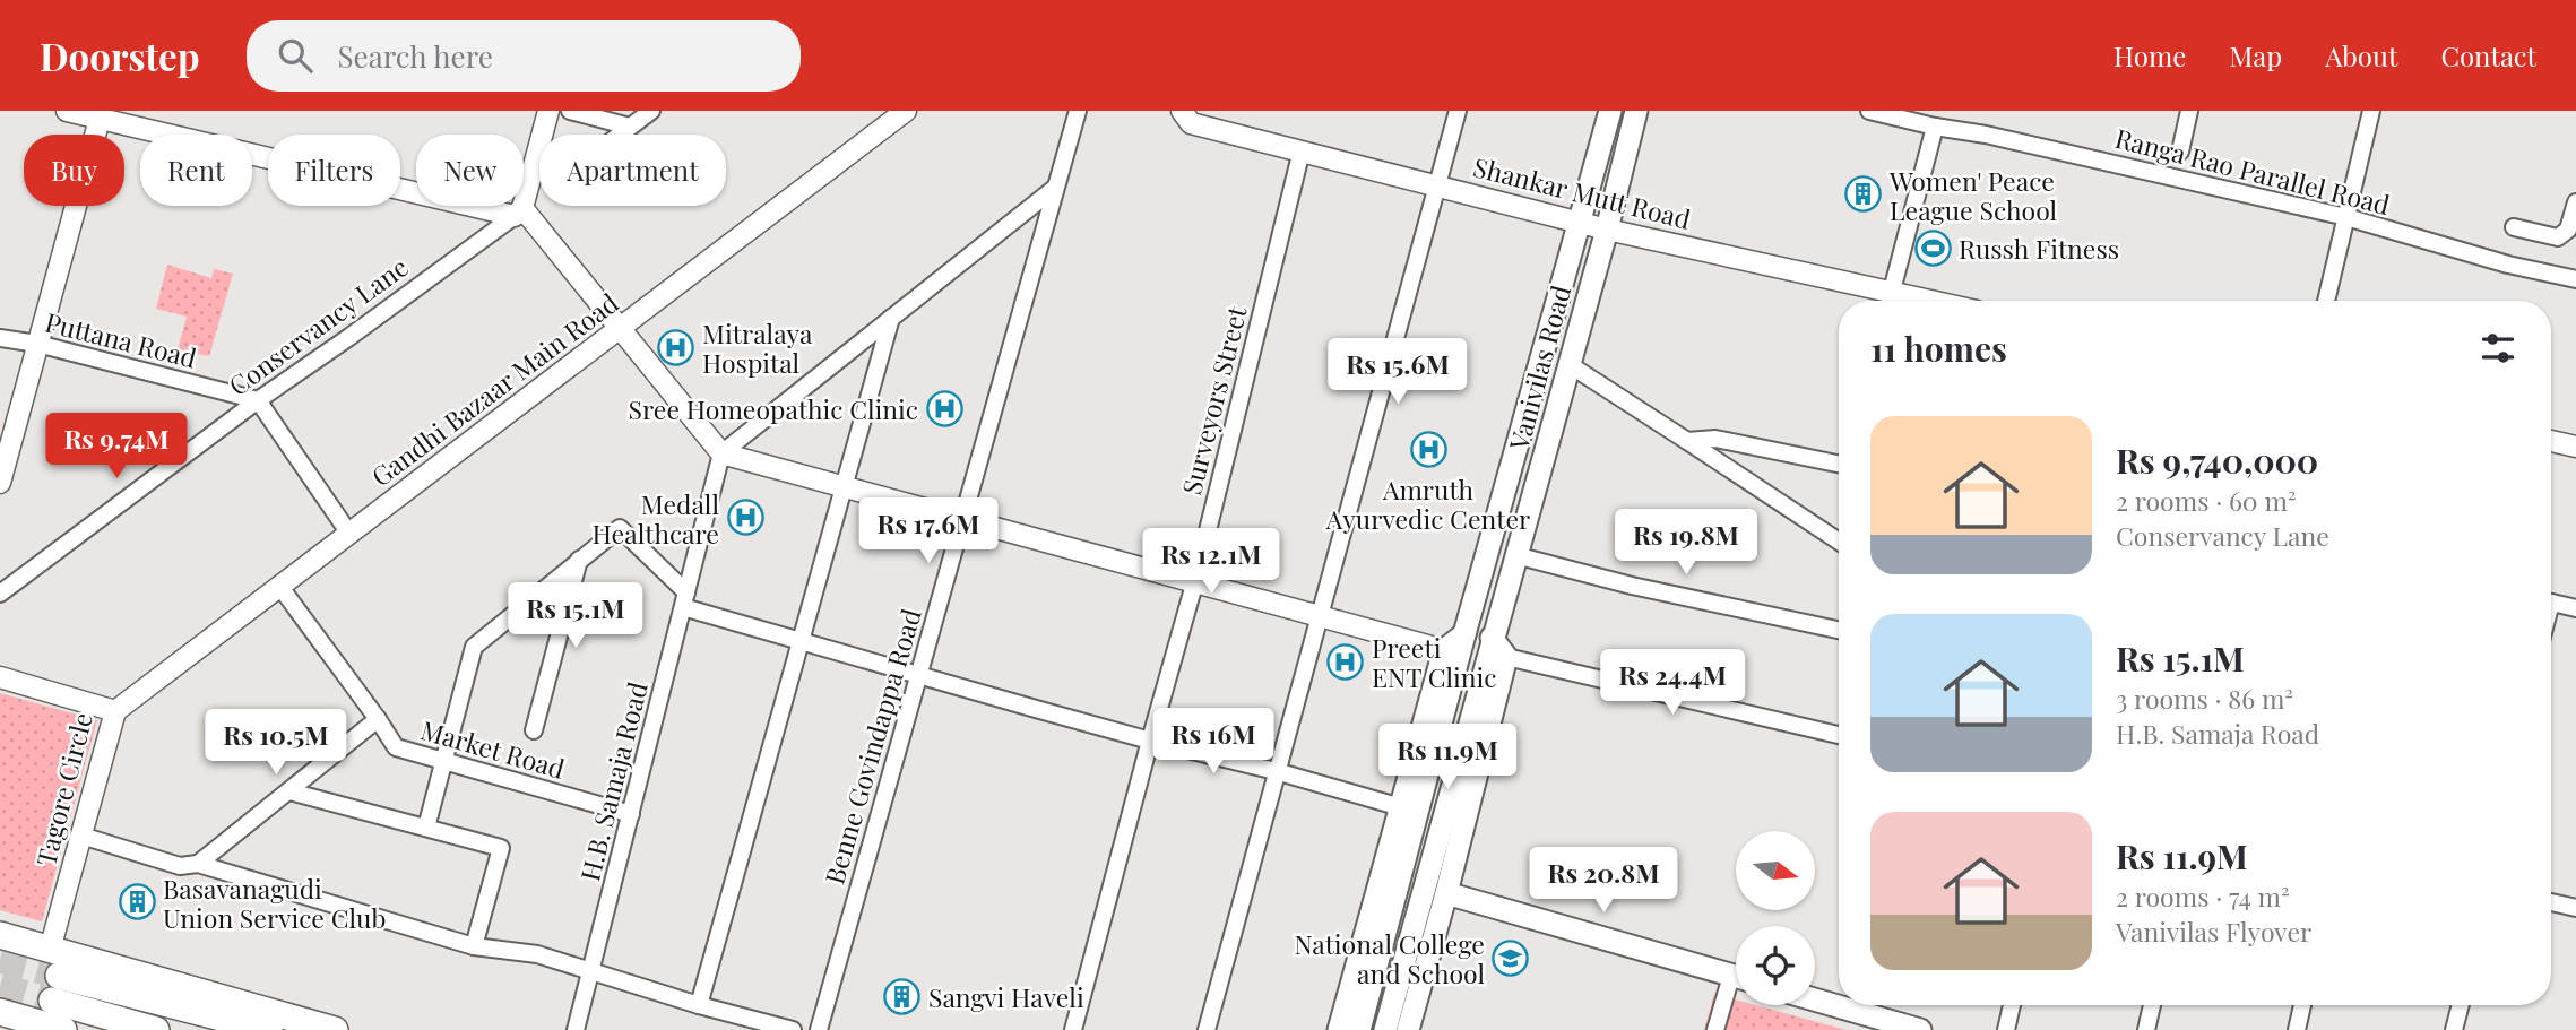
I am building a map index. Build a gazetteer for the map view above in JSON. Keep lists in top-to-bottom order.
{
  "streets": {
    "main road": ["Vanivilas Road"],
    "street": [
      "Ranga Rao Parallel Road",
      "Shankar Mutt Road",
      "Conservancy Lane",
      "Puttana Road",
      "Gandhi Bazaar Main Road",
      "Surveyors Street",
      "Benne Govindappa Road",
      "Market Road",
      "H.B. Samaja Road",
      "Tagore Circle"
    ]
  },
  "crossings": [
    ["Shankar Mutt Road", "Vanivilas Road"],
    ["Shankar Mutt Road", "Surveyors Street"],
    ["Conservancy Lane", "Puttana Road"],
    ["Gandhi Bazaar Main Road", "Market Road"],
    ["Gandhi Bazaar Main Road", "Tagore Circle"],
    ["Market Road", "H.B. Samaja Road"]
  ],
  "places": {
    "building": ["Women' Peace League School", "Basavanagudi Union Service Club", "Sangvi Haveli"],
    "sports": ["Russh Fitness"],
    "hospital": [
      "Mitralaya Hospital",
      "Sree Homeopathic Clinic",
      "Amruth Ayurvedic Center",
      "Medall Healthcare",
      "Preeti ENT Clinic"
    ],
    "school or university": ["National College and School"]
  },
  "north": "right",
  "page": {
    "header": "Doorstep",
    "search": "Search here",
    "nav": [
      "Home",
      "Map",
      "About",
      "Contact"
    ],
    "chip": [
      "Buy",
      "Rent",
      "Filters",
      "New",
      "Apartment"
    ],
    "heading": "11 homes",
    "price": [
      "Rs 15.6M",
      "Rs 9.74M",
      "Rs 17.6M",
      "Rs 19.8M",
      "Rs 12.1M",
      "Rs 15.1M",
      "Rs 24.4M",
      "Rs 16M",
      "Rs 10.5M",
      "Rs 11.9M",
      "Rs 20.8M"
    ],
    "list": [
      {
        "name": "Rs 9,740,000",
        "note": "2 rooms · 60 m² · Conservancy Lane"
      },
      {
        "name": "Rs 15.1M",
        "note": "3 rooms · 86 m² · H.B. Samaja Road"
      },
      {
        "name": "Rs 11.9M",
        "note": "2 rooms · 74 m² · Vanivilas Flyover"
      }
    ]
  }
}
